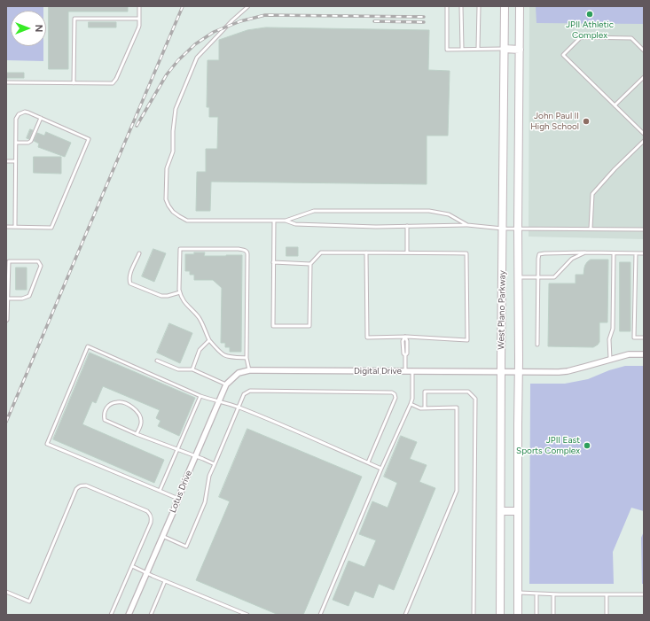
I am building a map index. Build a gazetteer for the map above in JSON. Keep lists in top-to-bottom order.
{
  "streets": {
    "main road": ["West Plano Parkway"],
    "street": ["Digital Drive", "Lotus Drive"]
  },
  "crossings": [
    ["West Plano Parkway", "Digital Drive"],
    ["Digital Drive", "Lotus Drive"]
  ],
  "places": ["JPII Athletic Complex", "John Paul II High School", "JPII East Sports Complex"],
  "north": "right"
}
